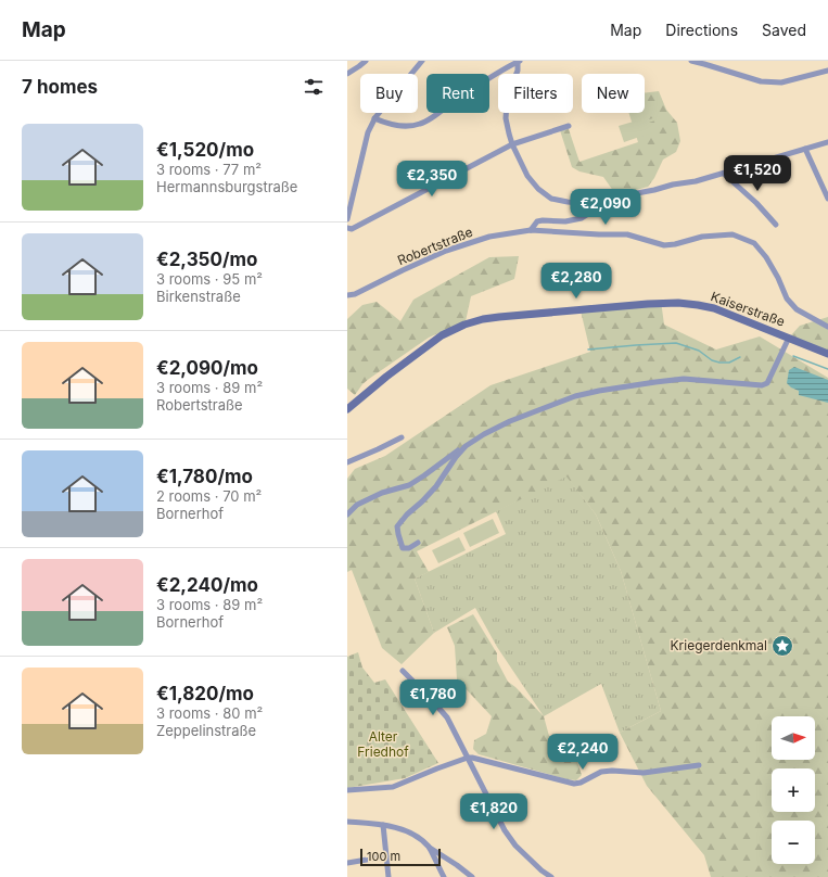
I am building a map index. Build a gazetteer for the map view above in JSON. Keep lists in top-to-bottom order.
{
  "streets": {
    "street": ["Robertstraße", "Kaiserstraße"]
  },
  "parks": ["Alter Friedhof"],
  "places": {
    "place": ["Kriegerdenkmal"]
  },
  "scale_bar": "100 m",
  "north": "right",
  "page": {
    "header": "Map",
    "nav": ["Map", "Directions", "Saved"],
    "heading": "7 homes",
    "chip": [
      "Buy",
      "Rent",
      "Filters",
      "New"
    ],
    "list": [
      {
        "name": "€1,520/mo",
        "note": "3 rooms · 77 m² · Hermannsburgstraße"
      },
      {
        "name": "€2,350/mo",
        "note": "3 rooms · 95 m² · Birkenstraße"
      },
      {
        "name": "€2,090/mo",
        "note": "3 rooms · 89 m² · Robertstraße"
      },
      {
        "name": "€1,780/mo",
        "note": "2 rooms · 70 m² · Bornerhof"
      },
      {
        "name": "€2,240/mo",
        "note": "3 rooms · 89 m² · Bornerhof"
      },
      {
        "name": "€1,820/mo",
        "note": "3 rooms · 80 m² · Zeppelinstraße"
      }
    ],
    "price": [
      "€1,520",
      "€2,350",
      "€2,090",
      "€2,280",
      "€1,780",
      "€2,240",
      "€1,820"
    ],
    "map_buttons": ["+", "−"],
    "scale": "100 m"
  }
}
